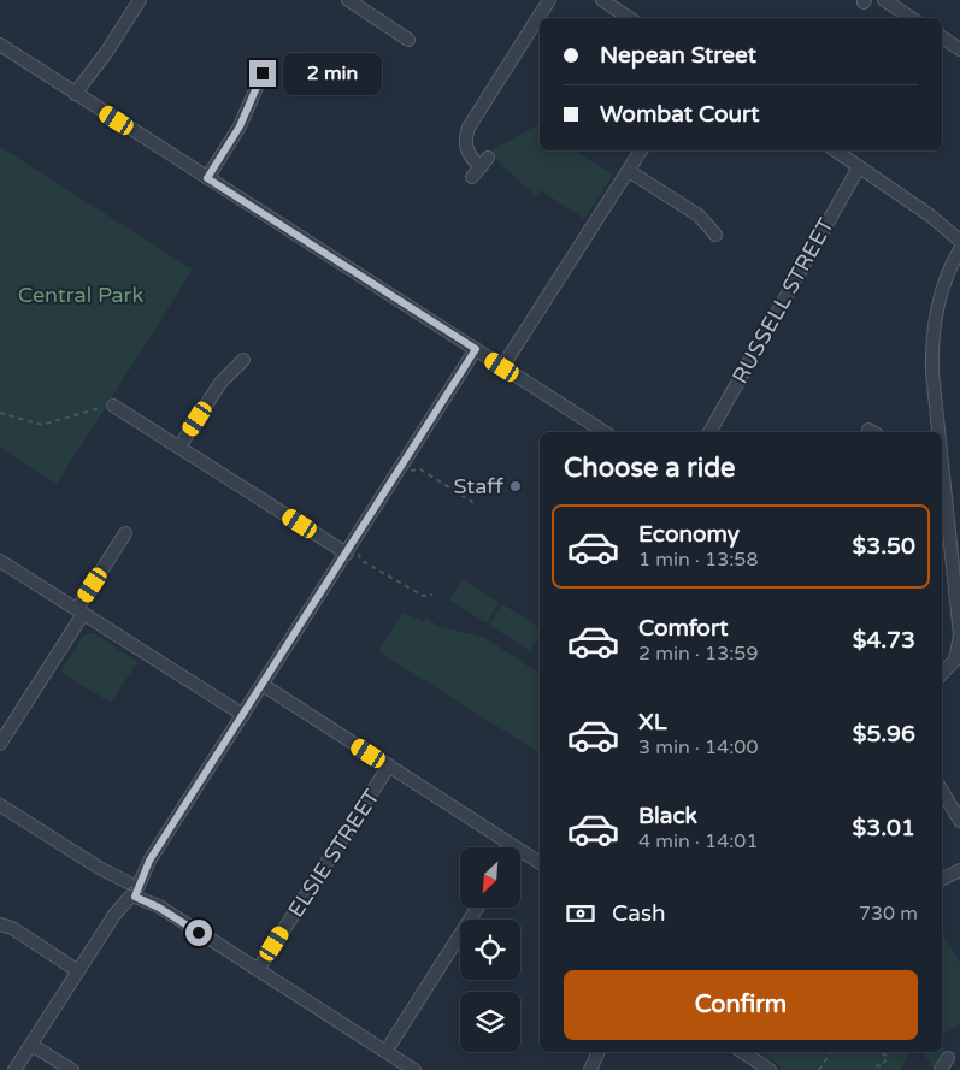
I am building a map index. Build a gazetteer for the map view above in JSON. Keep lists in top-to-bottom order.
{
  "streets": {
    "street": ["RUSSELL STREET", "ELSIE STREET"]
  },
  "parks": ["Central Park"],
  "places": ["Staff"],
  "north": "bottom left",
  "page": {
    "banner": ["Nepean Street", "Wombat Court"],
    "bubble": "2 min",
    "heading": "Choose a ride",
    "list": [
      {
        "name": "Economy",
        "note": "1 min · 13:58",
        "value": "$3.50"
      },
      {
        "name": "Comfort",
        "note": "2 min · 13:59",
        "value": "$4.73"
      },
      {
        "name": "XL",
        "note": "3 min · 14:00",
        "value": "$5.96"
      },
      {
        "name": "Black",
        "note": "4 min · 14:01",
        "value": "$3.01"
      }
    ],
    "pay": ["Cash", "730 m"],
    "buttons": "Confirm"
  }
}
